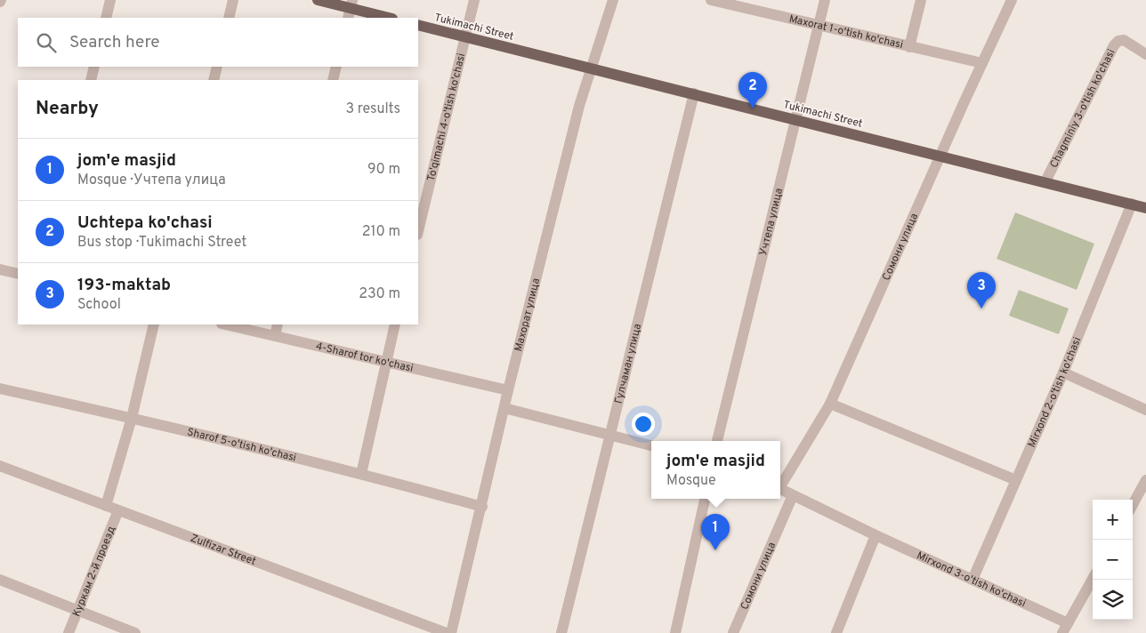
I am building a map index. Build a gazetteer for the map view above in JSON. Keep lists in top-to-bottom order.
{
  "streets": {
    "main road": ["Tukimachi Street"],
    "street": [
      "Maxorat 1-o'tish ko'chasi",
      "Chagminiy 3-o'tish ko'chasi",
      "To'qimachi 4-o'tish ko'chasi",
      "Учтепа улица",
      "Сомони улица",
      "Махорат улица",
      "4-Sharof tor ko'chasi",
      "Гулчаман улица",
      "Mirxond 2-o'tish ko'chasi",
      "Sharof 5-o'tish ko'chasi",
      "Zulfizar Street",
      "Куркам 2-й проезд",
      "Mirxond 3-o'tish ko'chasi"
    ]
  },
  "crossings": [
    ["Tukimachi Street", "Chagminiy 3-o'tish ko'chasi"],
    ["Tukimachi Street", "To'qimachi 4-o'tish ko'chasi"],
    ["Tukimachi Street", "Учтепа улица"],
    ["Tukimachi Street", "Сомони улица"],
    ["Tukimachi Street", "Махорат улица"],
    ["Tukimachi Street", "Гулчаман улица"],
    ["Tukimachi Street", "Mirxond 2-o'tish ko'chasi"],
    ["Maxorat 1-o'tish ko'chasi", "Учтепа улица"],
    ["Maxorat 1-o'tish ko'chasi", "Сомони улица"],
    ["Сомони улица", "Mirxond 3-o'tish ko'chasi"],
    ["Махорат улица", "4-Sharof tor ko'chasi"],
    ["Махорат улица", "Sharof 5-o'tish ko'chasi"],
    ["Mirxond 2-o'tish ko'chasi", "Mirxond 3-o'tish ko'chasi"],
    ["Zulfizar Street", "Куркам 2-й проезд"]
  ],
  "page": {
    "search": "Search here",
    "pins": ["2", "3", "1"],
    "heading": ["Nearby", "3 results"],
    "list": [
      {
        "mark": "1",
        "name": "jom'e masjid",
        "note": "Mosque · Учтепа улица",
        "value": "90 m"
      },
      {
        "mark": "2",
        "name": "Uchtepa ko'chasi",
        "note": "Bus stop · Tukimachi Street",
        "value": "210 m"
      },
      {
        "mark": "3",
        "name": "193-maktab",
        "note": "School",
        "value": "230 m"
      }
    ],
    "popup": ["jom'e masjid", "Mosque"],
    "map_buttons": ["+", "−"]
  }
}
